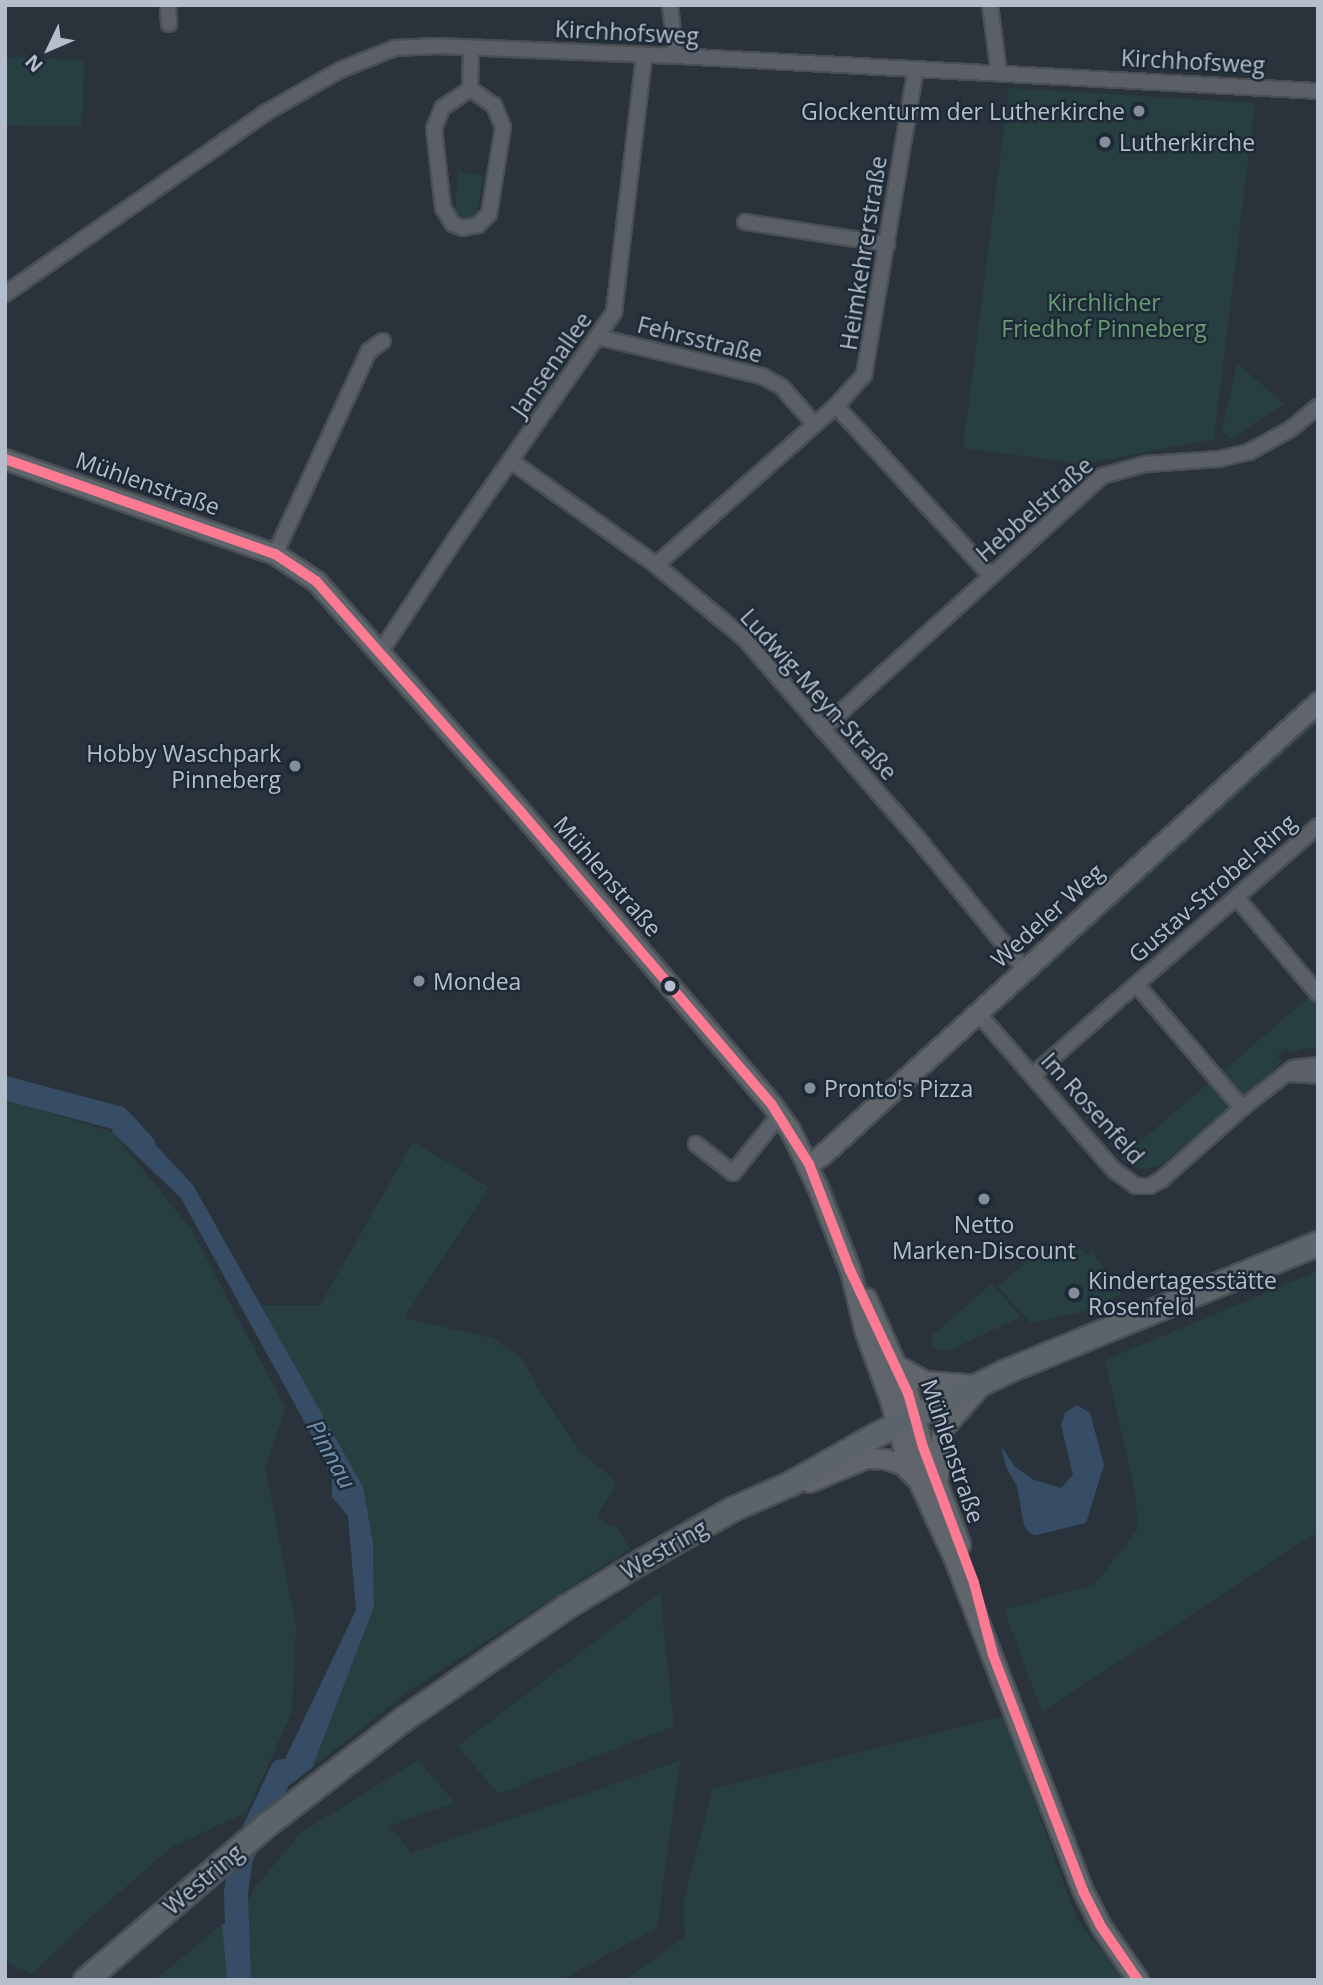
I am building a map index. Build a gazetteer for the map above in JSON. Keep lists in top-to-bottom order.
{
  "streets": {
    "main road": ["Mühlenstraße", "Wedeler Weg", "Westring"],
    "street": [
      "Kirchhofsweg",
      "Heimkehrerstraße",
      "Fehrsstraße",
      "Jansenallee",
      "Hebbelstraße",
      "Ludwig-Meyn-Straße",
      "Gustav-Strobel-Ring",
      "Im Rosenfeld"
    ]
  },
  "crossings": [
    ["Kirchhofsweg", "Heimkehrerstraße"],
    ["Kirchhofsweg", "Jansenallee"],
    ["Heimkehrerstraße", "Fehrsstraße"],
    ["Heimkehrerstraße", "Ludwig-Meyn-Straße"],
    ["Fehrsstraße", "Jansenallee"],
    ["Jansenallee", "Mühlenstraße"],
    ["Jansenallee", "Ludwig-Meyn-Straße"],
    ["Mühlenstraße", "Wedeler Weg"],
    ["Mühlenstraße", "Westring"],
    ["Hebbelstraße", "Ludwig-Meyn-Straße"],
    ["Ludwig-Meyn-Straße", "Wedeler Weg"],
    ["Gustav-Strobel-Ring", "Im Rosenfeld"],
    ["Wedeler Weg", "Im Rosenfeld"]
  ],
  "water": ["Pinnau"],
  "parks": ["Kirchlicher Friedhof Pinneberg"],
  "places": [
    "Glockenturm der Lutherkirche",
    "Lutherkirche",
    "Hobby Waschpark Pinneberg",
    "Mondea",
    "Pronto's Pizza",
    "Netto Marken-Discount",
    "Kindertagesstätte Rosenfeld"
  ],
  "north": "bottom left"
}
